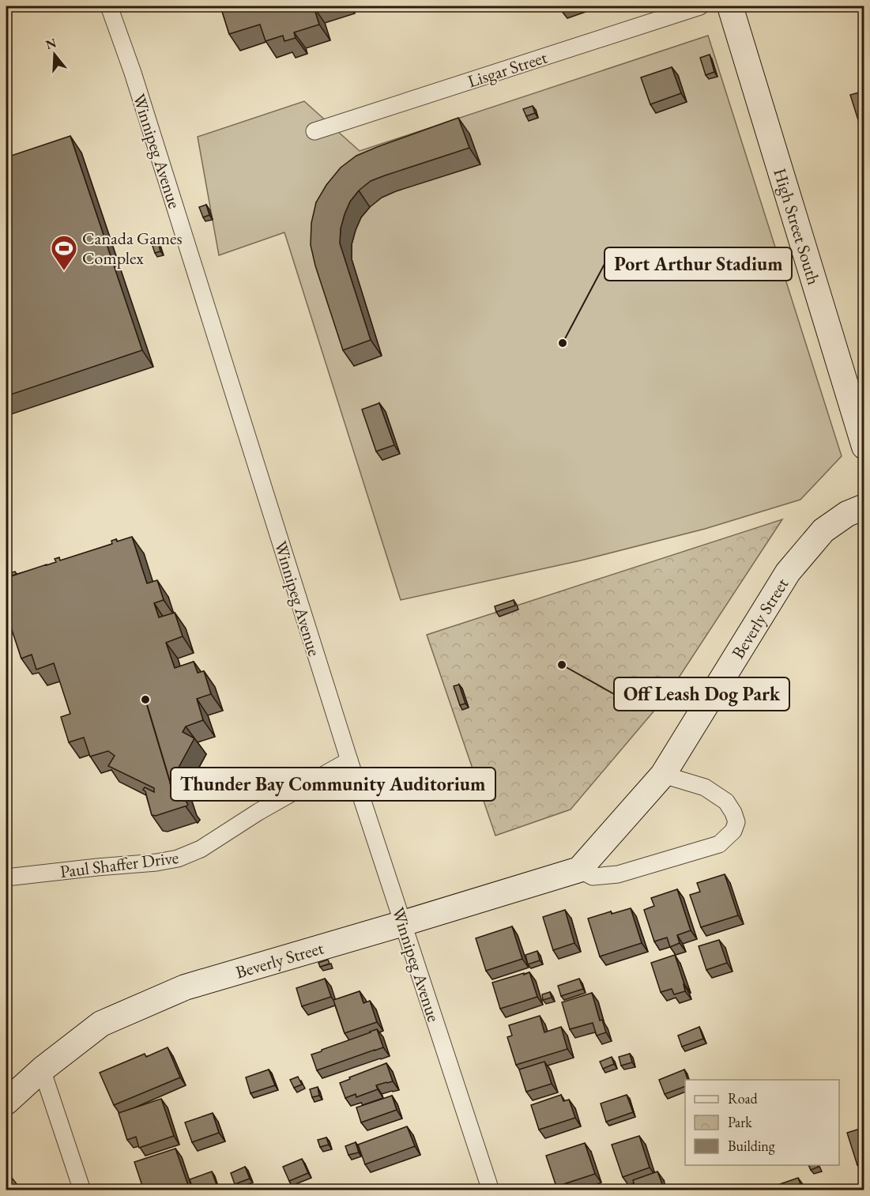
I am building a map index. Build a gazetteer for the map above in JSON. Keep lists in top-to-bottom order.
{
  "streets": {
    "street": [
      "Lisgar Street",
      "Winnipeg Avenue",
      "High Street South",
      "Beverly Street",
      "Paul Shaffer Drive"
    ]
  },
  "crossings": [
    ["Winnipeg Avenue", "Beverly Street"],
    ["Winnipeg Avenue", "Paul Shaffer Drive"]
  ],
  "places": {
    "sports": ["Canada Games Complex"],
    "other": ["Port Arthur Stadium", "Off Leash Dog Park", "Thunder Bay Community Auditorium"]
  },
  "legend": ["Road", "Park", "Building"],
  "north": "top"
}
